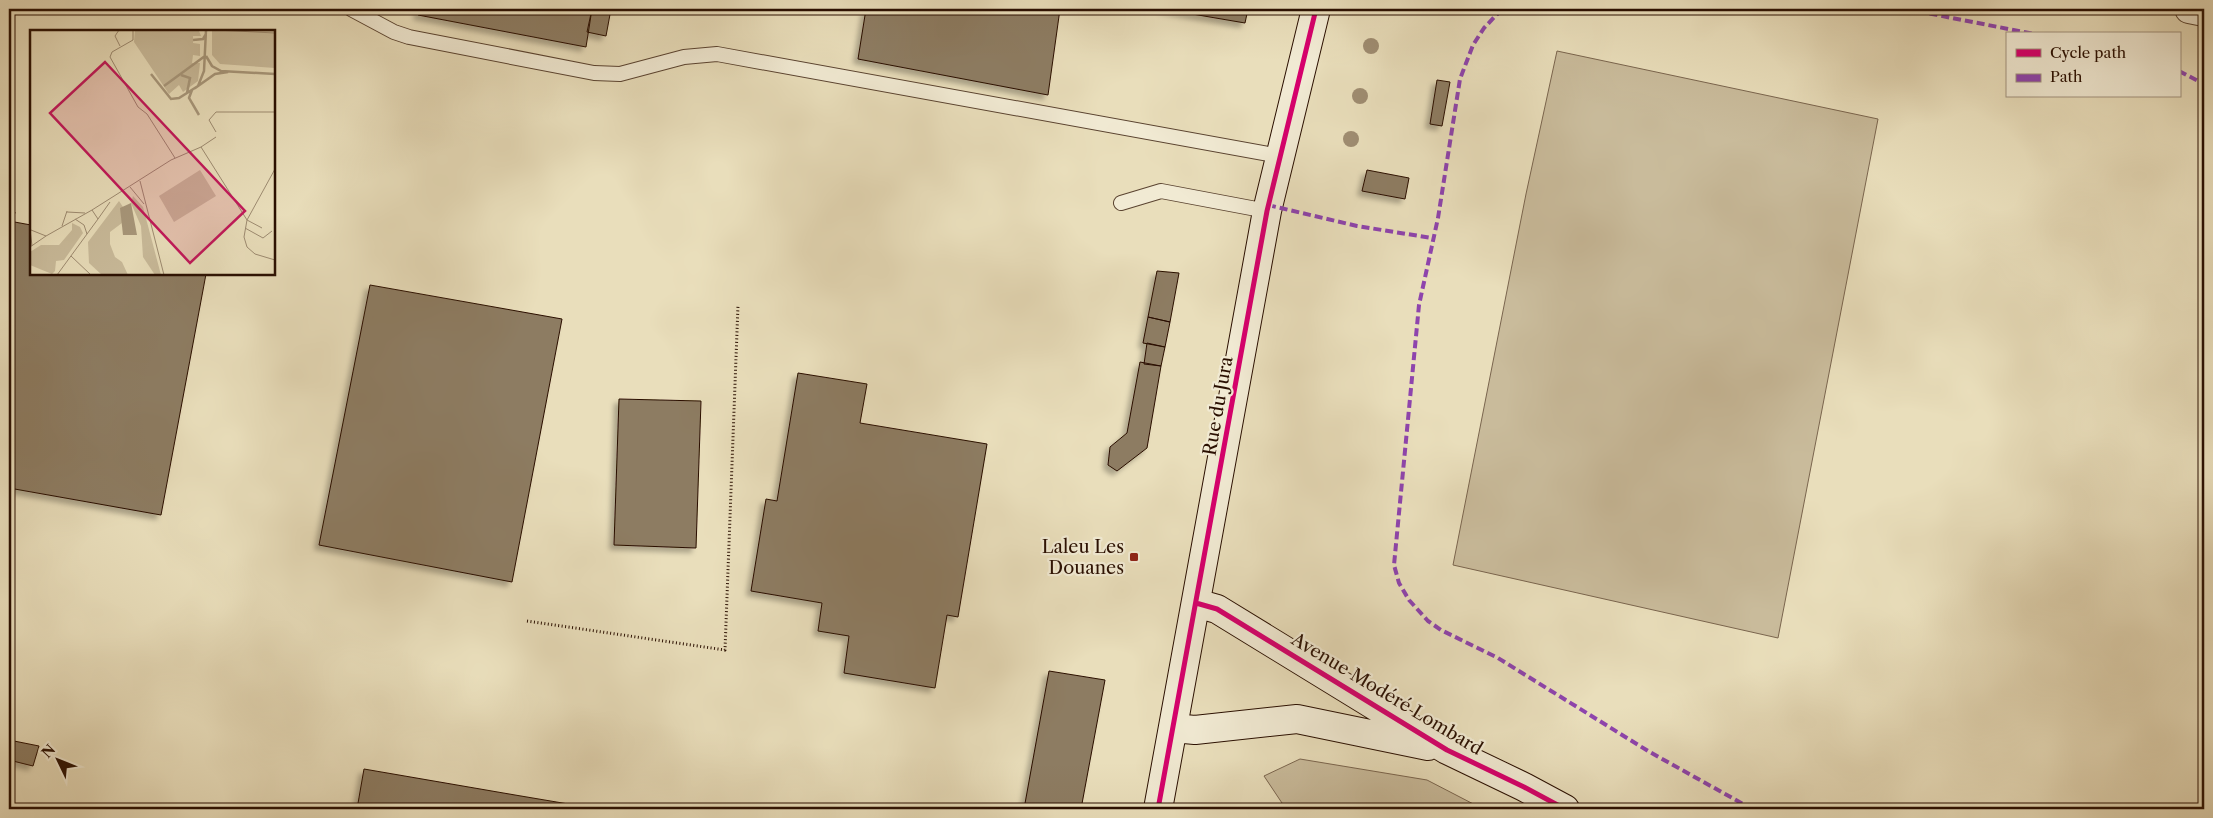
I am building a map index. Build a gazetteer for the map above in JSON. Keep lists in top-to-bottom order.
{
  "streets": {
    "street": ["Rue du Jura", "Avenue Modéré Lombard"]
  },
  "crossings": [
    ["Rue du Jura", "Avenue Modéré Lombard"]
  ],
  "places": {
    "transit": ["Laleu Les Douanes"]
  },
  "legend": ["Cycle path", "Path"],
  "north": "top left"
}
